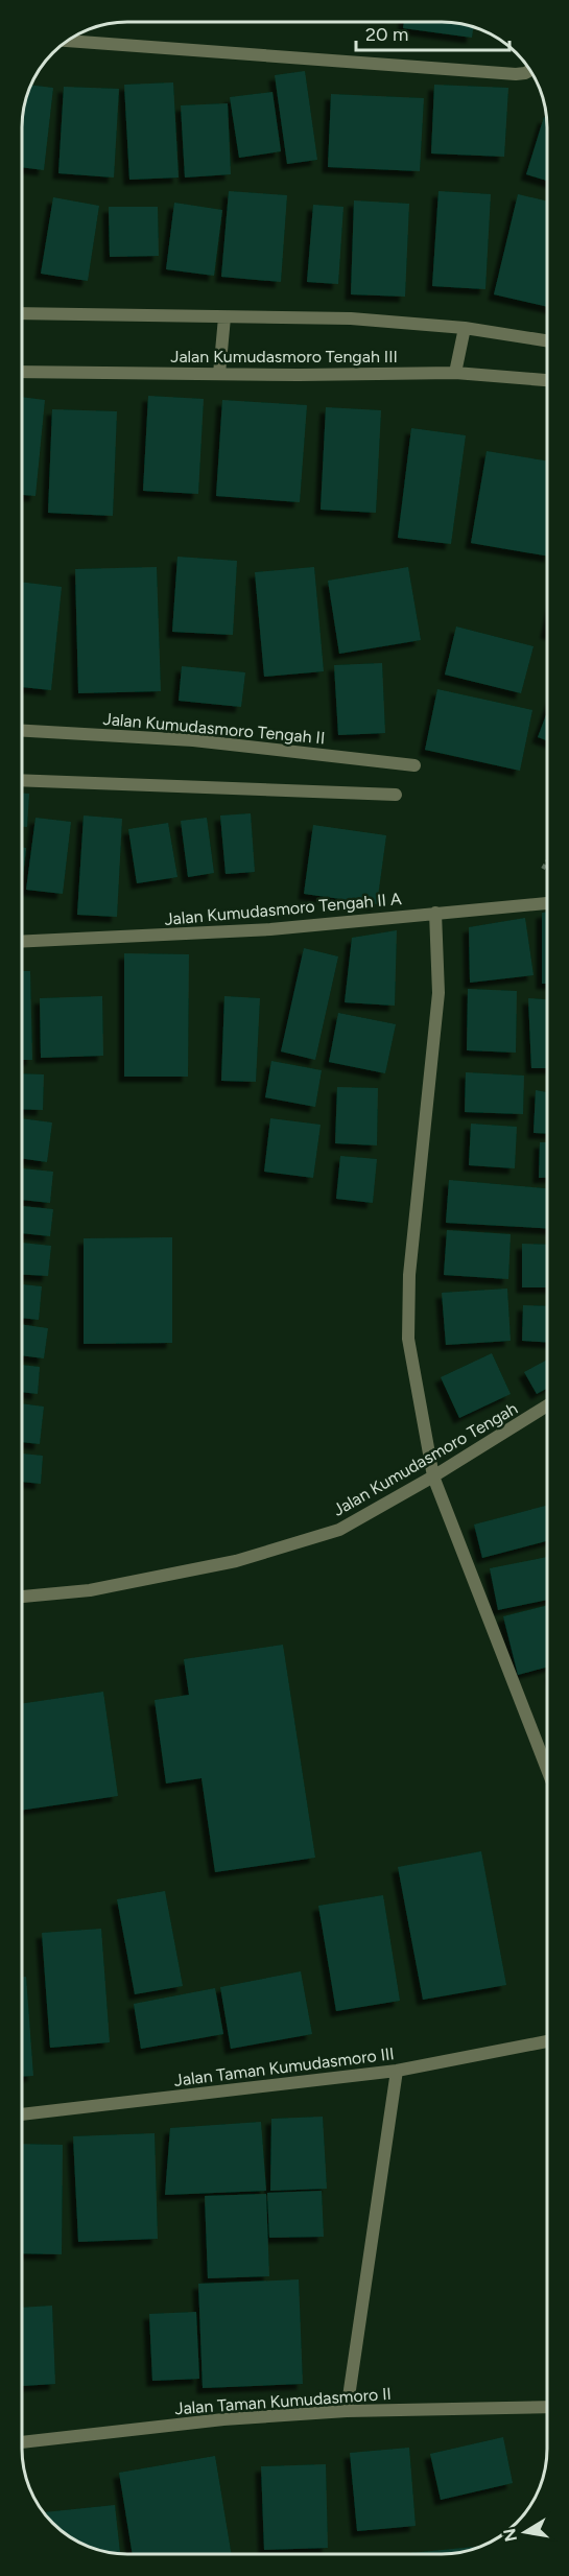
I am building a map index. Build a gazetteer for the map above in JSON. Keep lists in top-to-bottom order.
{
  "streets": {
    "street": [
      "Jalan Kumudasmoro Tengah III",
      "Jalan Kumudasmoro Tengah II",
      "Jalan Kumudasmoro Tengah II A",
      "Jalan Kumudasmoro Tengah",
      "Jalan Taman Kumudasmoro III",
      "Jalan Taman Kumudasmoro II"
    ]
  },
  "scale_bar": "20 m",
  "north": "left"
}
